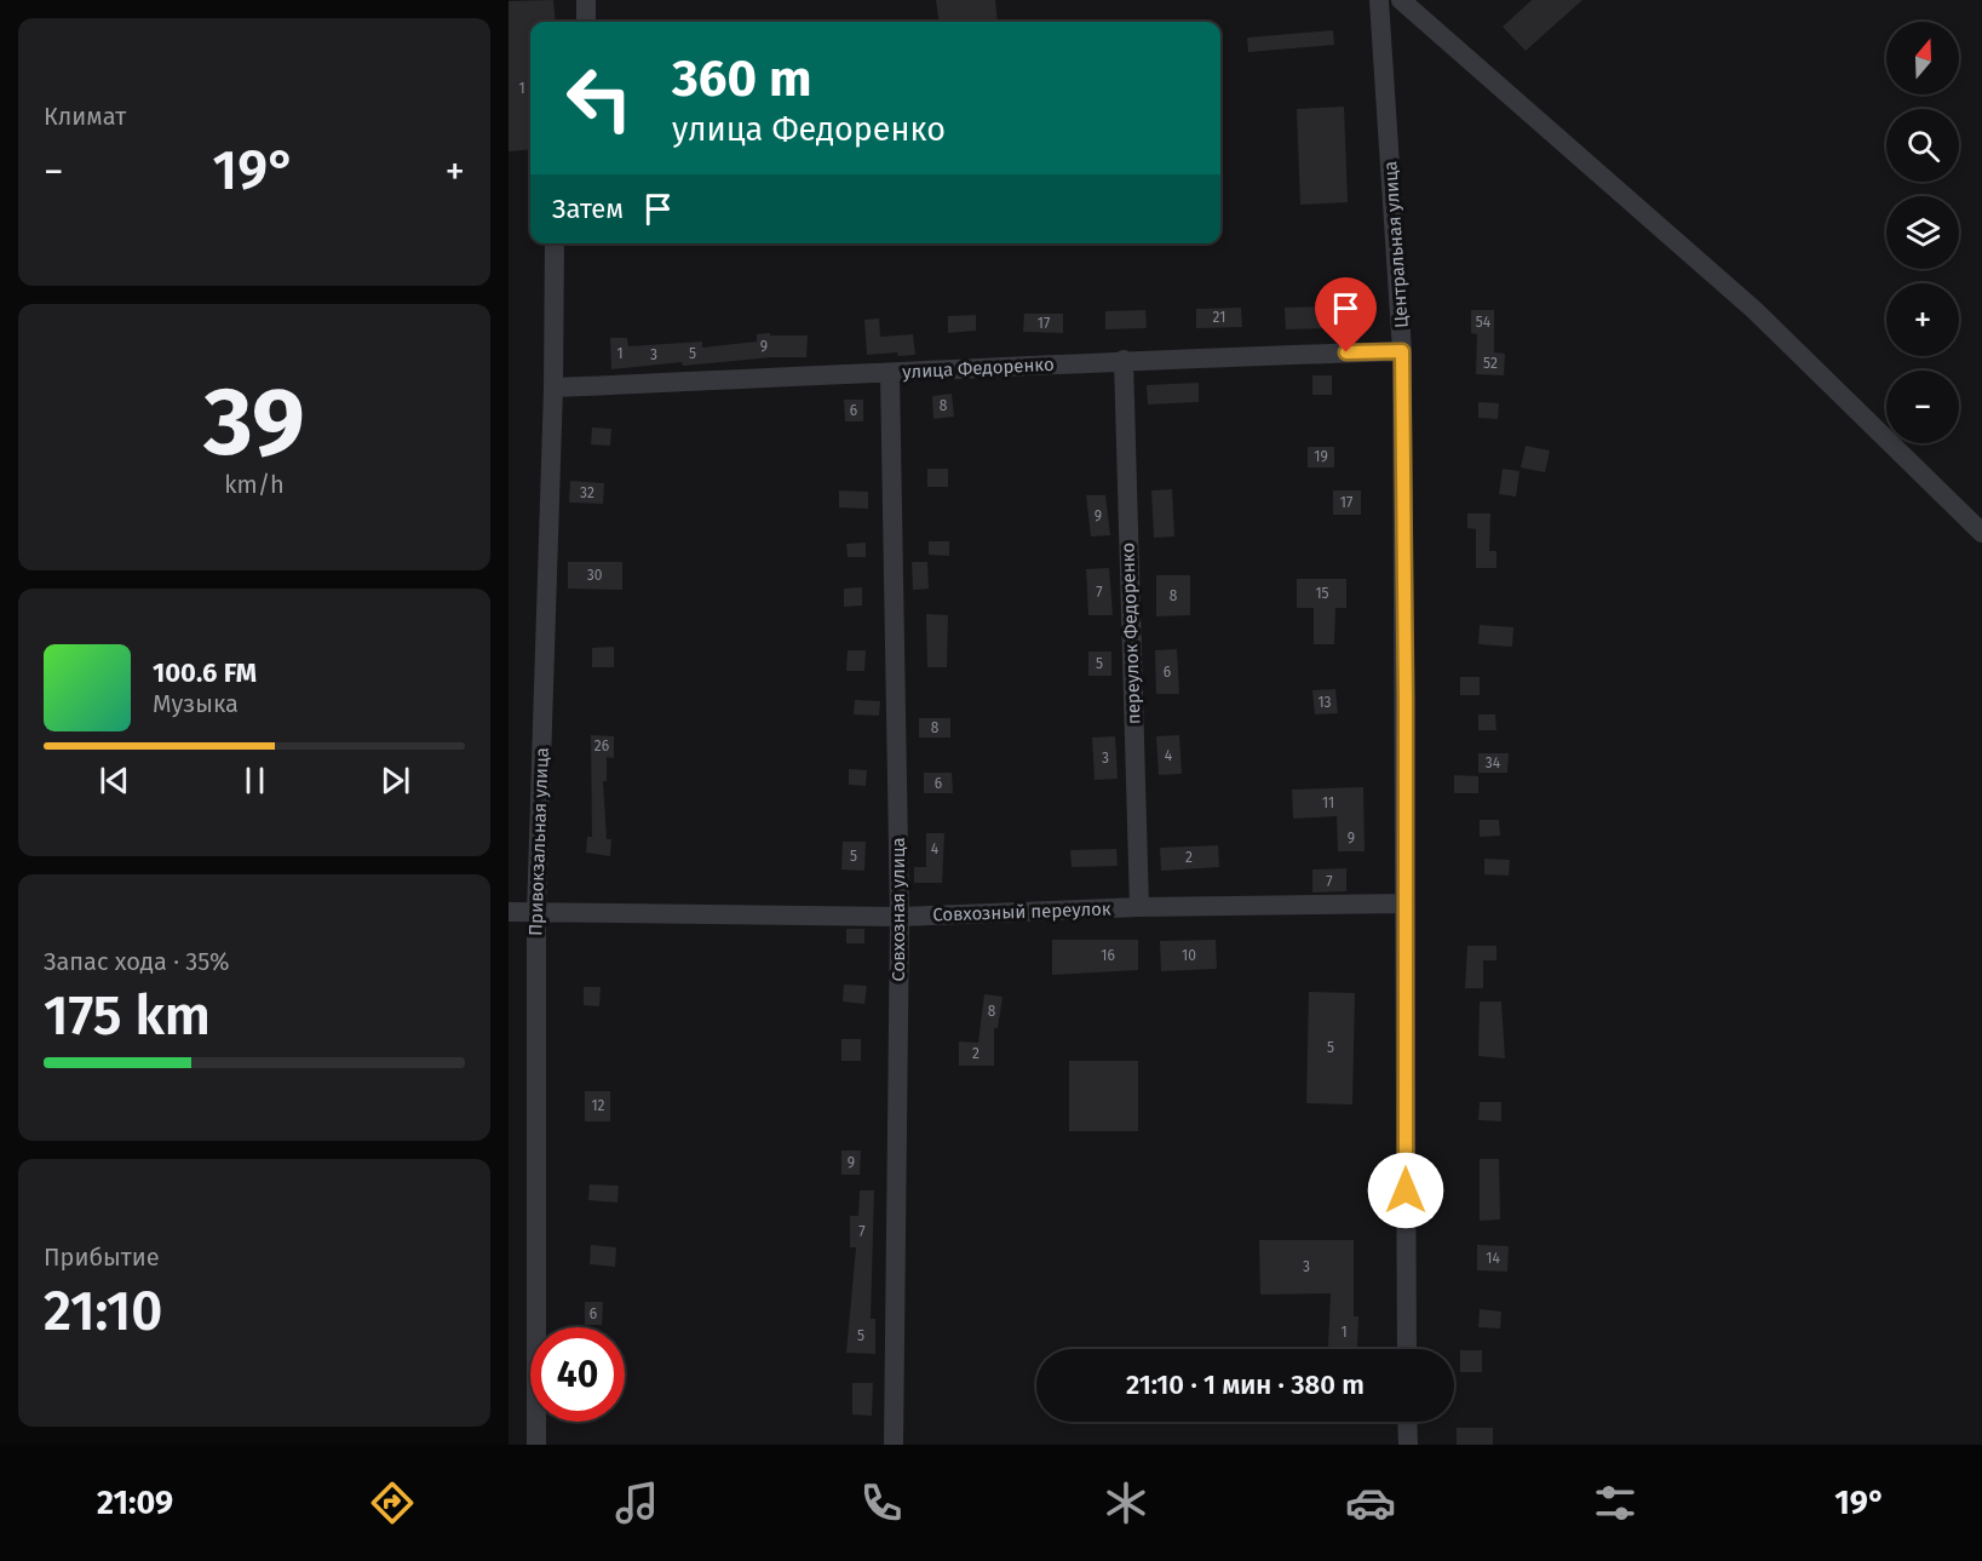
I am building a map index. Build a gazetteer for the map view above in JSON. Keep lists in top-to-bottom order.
{
  "streets": {
    "street": [
      "Центральная улица",
      "улица Федоренко",
      "переулок Федоренко",
      "Привокзальная улица",
      "Совхозная улица",
      "Совхозный переулок"
    ]
  },
  "crossings": [
    ["Центральная улица", "улица Федоренко"],
    ["Центральная улица", "Совхозный переулок"],
    ["улица Федоренко", "переулок Федоренко"],
    ["улица Федоренко", "Привокзальная улица"],
    ["улица Федоренко", "Совхозная улица"],
    ["переулок Федоренко", "Совхозный переулок"],
    ["Привокзальная улица", "Совхозный переулок"],
    ["Совхозная улица", "Совхозный переулок"]
  ],
  "house_numbers": [
    "1",
    "21",
    "54",
    "17",
    "9",
    "1",
    "5",
    "3",
    "52",
    "8",
    "6",
    "19",
    "32",
    "17",
    "9",
    "30",
    "7",
    "15",
    "8",
    "5",
    "6",
    "13",
    "8",
    "26",
    "4",
    "3",
    "34",
    "6",
    "11",
    "9",
    "4",
    "5",
    "2",
    "7",
    "16",
    "10",
    "8",
    "5",
    "2",
    "12",
    "9",
    "7",
    "14",
    "3",
    "6",
    "1",
    "5"
  ],
  "north": "top",
  "page": {
    "tile": [
      "Климат",
      ["39", "km/h"],
      ["Запас хода · 35%", "175 km"],
      ["Прибытие", "21:10"]
    ],
    "map_buttons": ["+", "−"],
    "turn": ["360 m", "улица Федоренко"],
    "heat": ["−", "19°", "+"],
    "then": "Затем",
    "song": ["100.6 FM", "Музыка"],
    "limit": "40",
    "trip": "21:10 · 1 мин · 380 m",
    "tabs": ["21:09", "19°"]
  }
}
